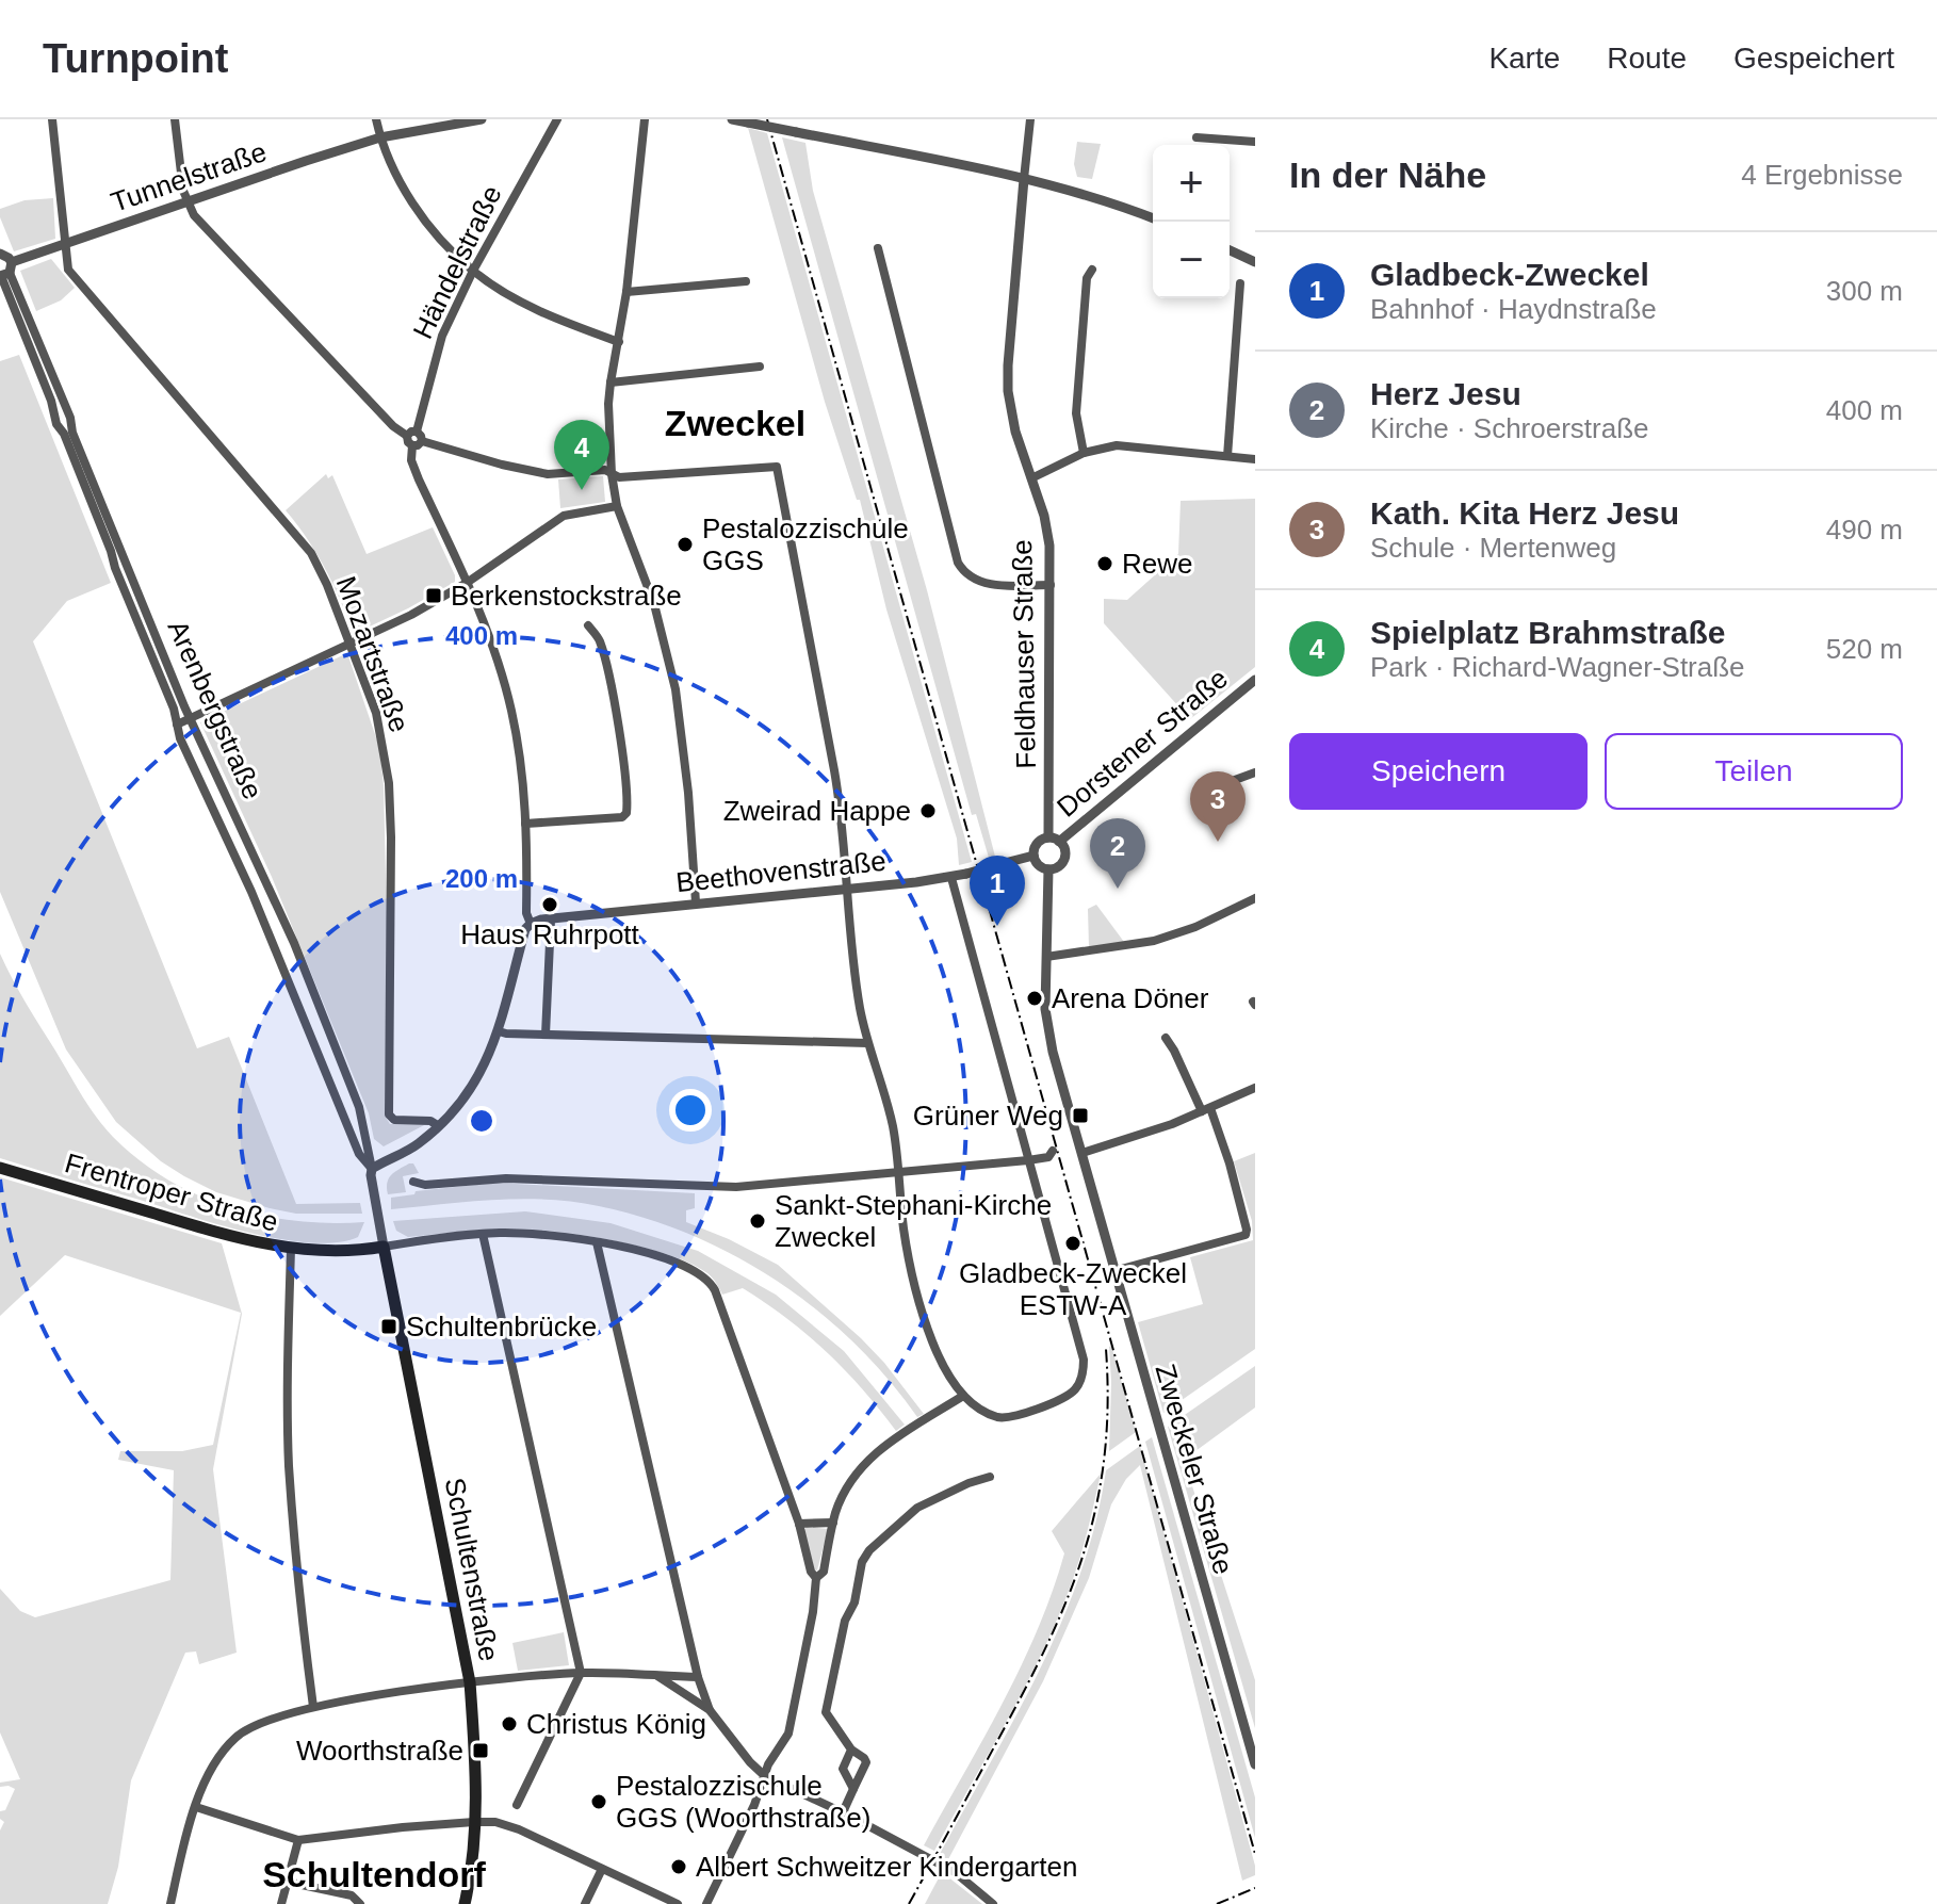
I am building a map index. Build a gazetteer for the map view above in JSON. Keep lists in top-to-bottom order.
{
  "streets": {
    "main road": ["Frentroper Straße", "Schultenstraße"],
    "street": [
      "Tunnelstraße",
      "Händelstraße",
      "Mozartstraße",
      "Feldhauser Straße",
      "Arenbergstraße",
      "Dorstener Straße",
      "Beethovenstraße",
      "Zweckeler Straße"
    ]
  },
  "crossings": [
    ["Tunnelstraße", "Mozartstraße"],
    ["Tunnelstraße", "Arenbergstraße"],
    ["Händelstraße", "Mozartstraße"],
    ["Händelstraße", "Arenbergstraße"],
    ["Händelstraße", "Beethovenstraße"],
    ["Feldhauser Straße", "Dorstener Straße"],
    ["Feldhauser Straße", "Beethovenstraße"],
    ["Arenbergstraße", "Frentroper Straße"],
    ["Arenbergstraße", "Schultenstraße"],
    ["Dorstener Straße", "Beethovenstraße"],
    ["Frentroper Straße", "Schultenstraße"]
  ],
  "districts": ["Zweckel", "Schultendorf"],
  "places": {
    "other": [
      "Pestalozzischule GGS",
      "Rewe",
      "Zweirad Happe",
      "Haus Ruhrpott",
      "Arena Döner",
      "Sankt-Stephani-Kirche Zweckel",
      "Gladbeck-Zweckel ESTW-A",
      "Christus König",
      "Pestalozzischule GGS (Woorthstraße)",
      "Albert Schweitzer Kindergarten"
    ],
    "transit": [
      "Berkenstockstraße",
      "Grüner Weg",
      "Schultenbrücke",
      "Woorthstraße"
    ]
  },
  "page": {
    "header": "Turnpoint",
    "nav": ["Karte", "Route", "Gespeichert"],
    "heading": ["In der Nähe", "4 Ergebnisse"],
    "map_buttons": ["+", "−"],
    "list": [
      {
        "mark": "1",
        "name": "Gladbeck-Zweckel",
        "note": "Bahnhof · Haydnstraße",
        "value": "300 m"
      },
      {
        "mark": "2",
        "name": "Herz Jesu",
        "note": "Kirche · Schroerstraße",
        "value": "400 m"
      },
      {
        "mark": "3",
        "name": "Kath. Kita Herz Jesu",
        "note": "Schule · Mertenweg",
        "value": "490 m"
      },
      {
        "mark": "4",
        "name": "Spielplatz Brahmstraße",
        "note": "Park · Richard-Wagner-Straße",
        "value": "520 m"
      }
    ],
    "pins": [
      "4",
      "3",
      "2",
      "1"
    ],
    "buttons": ["Speichern", "Teilen"]
  },
  "rings": ["400 m", "200 m"]
}
